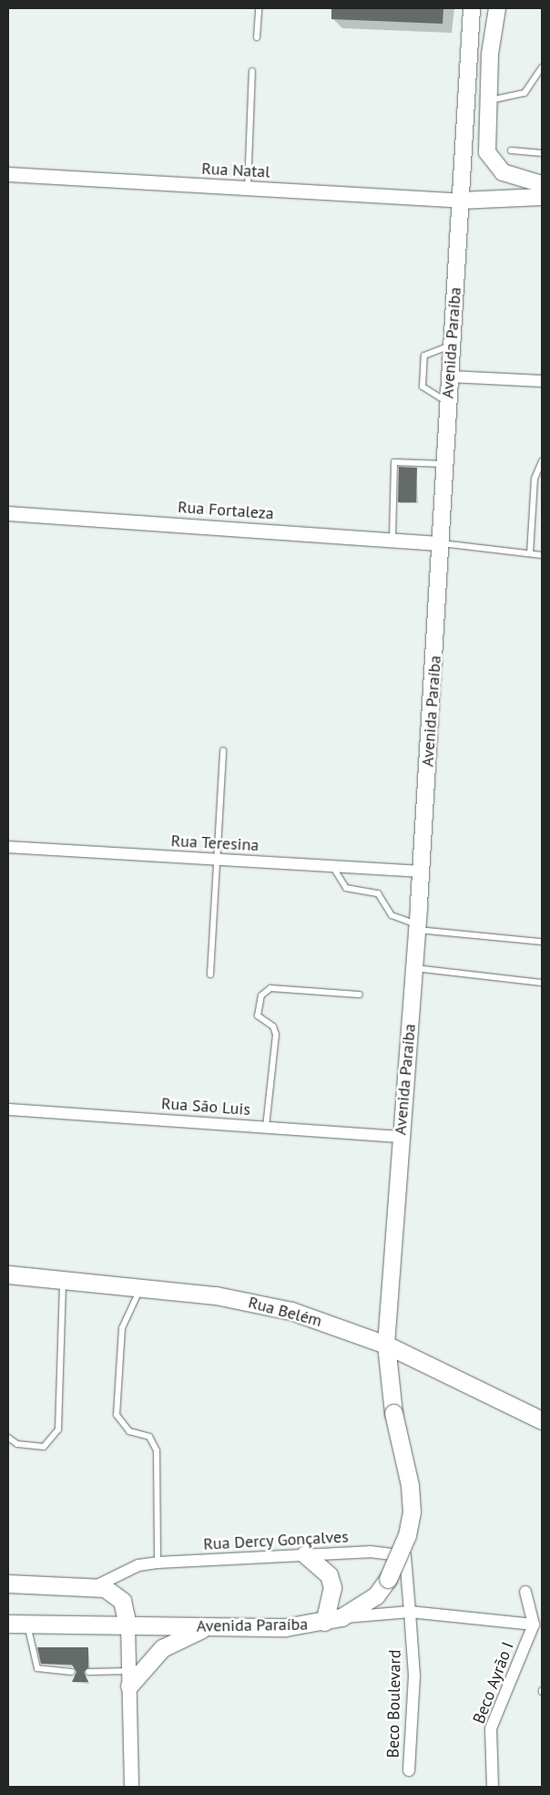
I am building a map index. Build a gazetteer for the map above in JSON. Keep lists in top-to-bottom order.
{
  "streets": {
    "main road": ["Avenida Paraíba", "Rua Belém"],
    "street": [
      "Rua Natal",
      "Rua Fortaleza",
      "Rua Teresina",
      "Rua São Luis",
      "Rua Dercy Gonçalves",
      "Beco Ayrão I",
      "Beco Boulevard"
    ]
  },
  "crossings": [
    ["Rua Natal", "Avenida Paraíba"],
    ["Avenida Paraíba", "Rua Fortaleza"],
    ["Avenida Paraíba", "Rua Teresina"],
    ["Avenida Paraíba", "Rua São Luis"],
    ["Avenida Paraíba", "Rua Belém"],
    ["Rua Dercy Gonçalves", "Beco Boulevard"]
  ]
}
